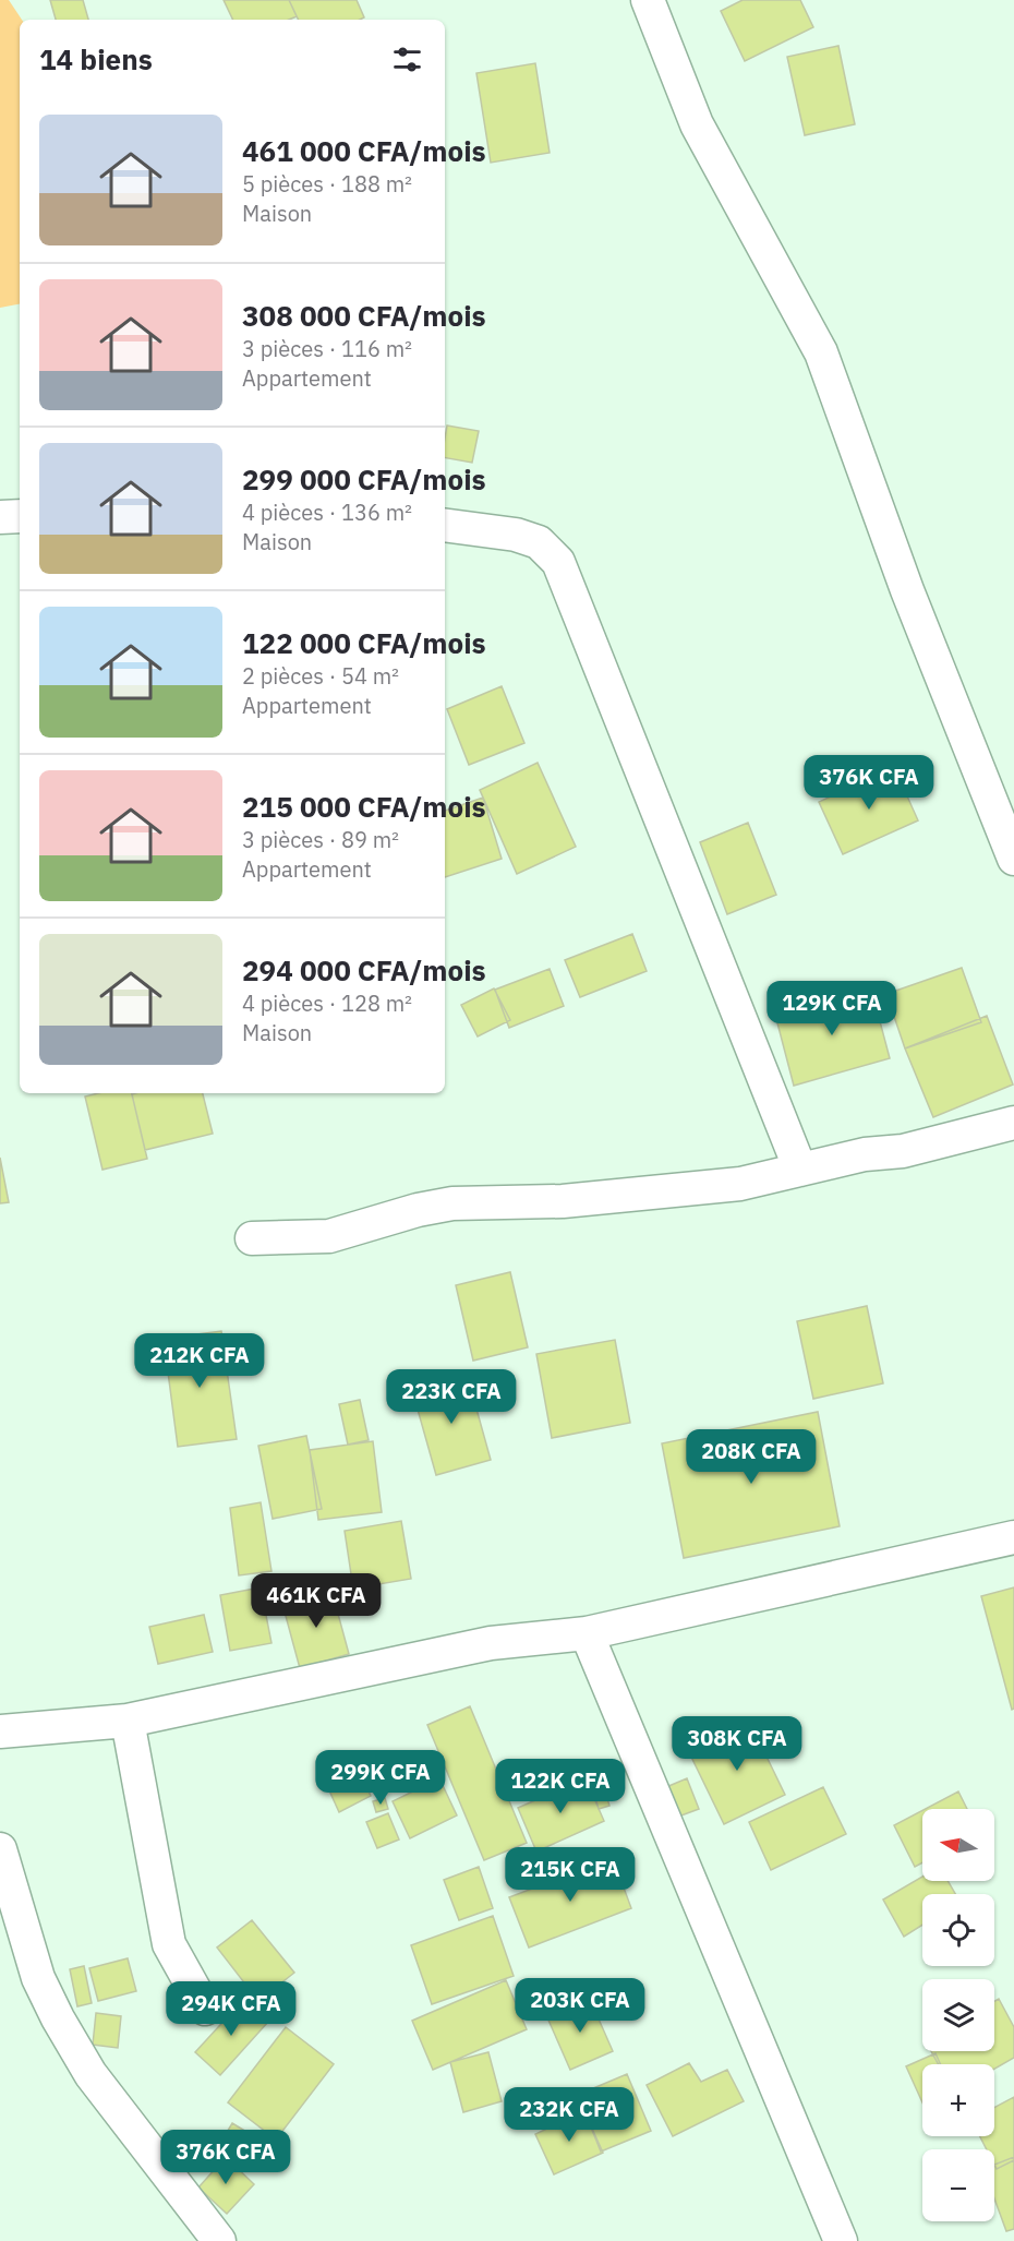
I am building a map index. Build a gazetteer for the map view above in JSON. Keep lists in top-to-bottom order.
{
  "north": "left",
  "page": {
    "heading": "14 biens",
    "list": [
      {
        "name": "461 000 CFA/mois",
        "note": "5 pièces · 188 m² · Maison"
      },
      {
        "name": "308 000 CFA/mois",
        "note": "3 pièces · 116 m² · Appartement"
      },
      {
        "name": "299 000 CFA/mois",
        "note": "4 pièces · 136 m² · Maison"
      },
      {
        "name": "122 000 CFA/mois",
        "note": "2 pièces · 54 m² · Appartement"
      },
      {
        "name": "215 000 CFA/mois",
        "note": "3 pièces · 89 m² · Appartement"
      },
      {
        "name": "294 000 CFA/mois",
        "note": "4 pièces · 128 m² · Maison"
      }
    ],
    "price": [
      "376K CFA",
      "129K CFA",
      "212K CFA",
      "223K CFA",
      "208K CFA",
      "461K CFA",
      "308K CFA",
      "299K CFA",
      "122K CFA",
      "215K CFA",
      "203K CFA",
      "294K CFA",
      "232K CFA",
      "376K CFA"
    ],
    "map_buttons": ["+", "−"]
  }
}
